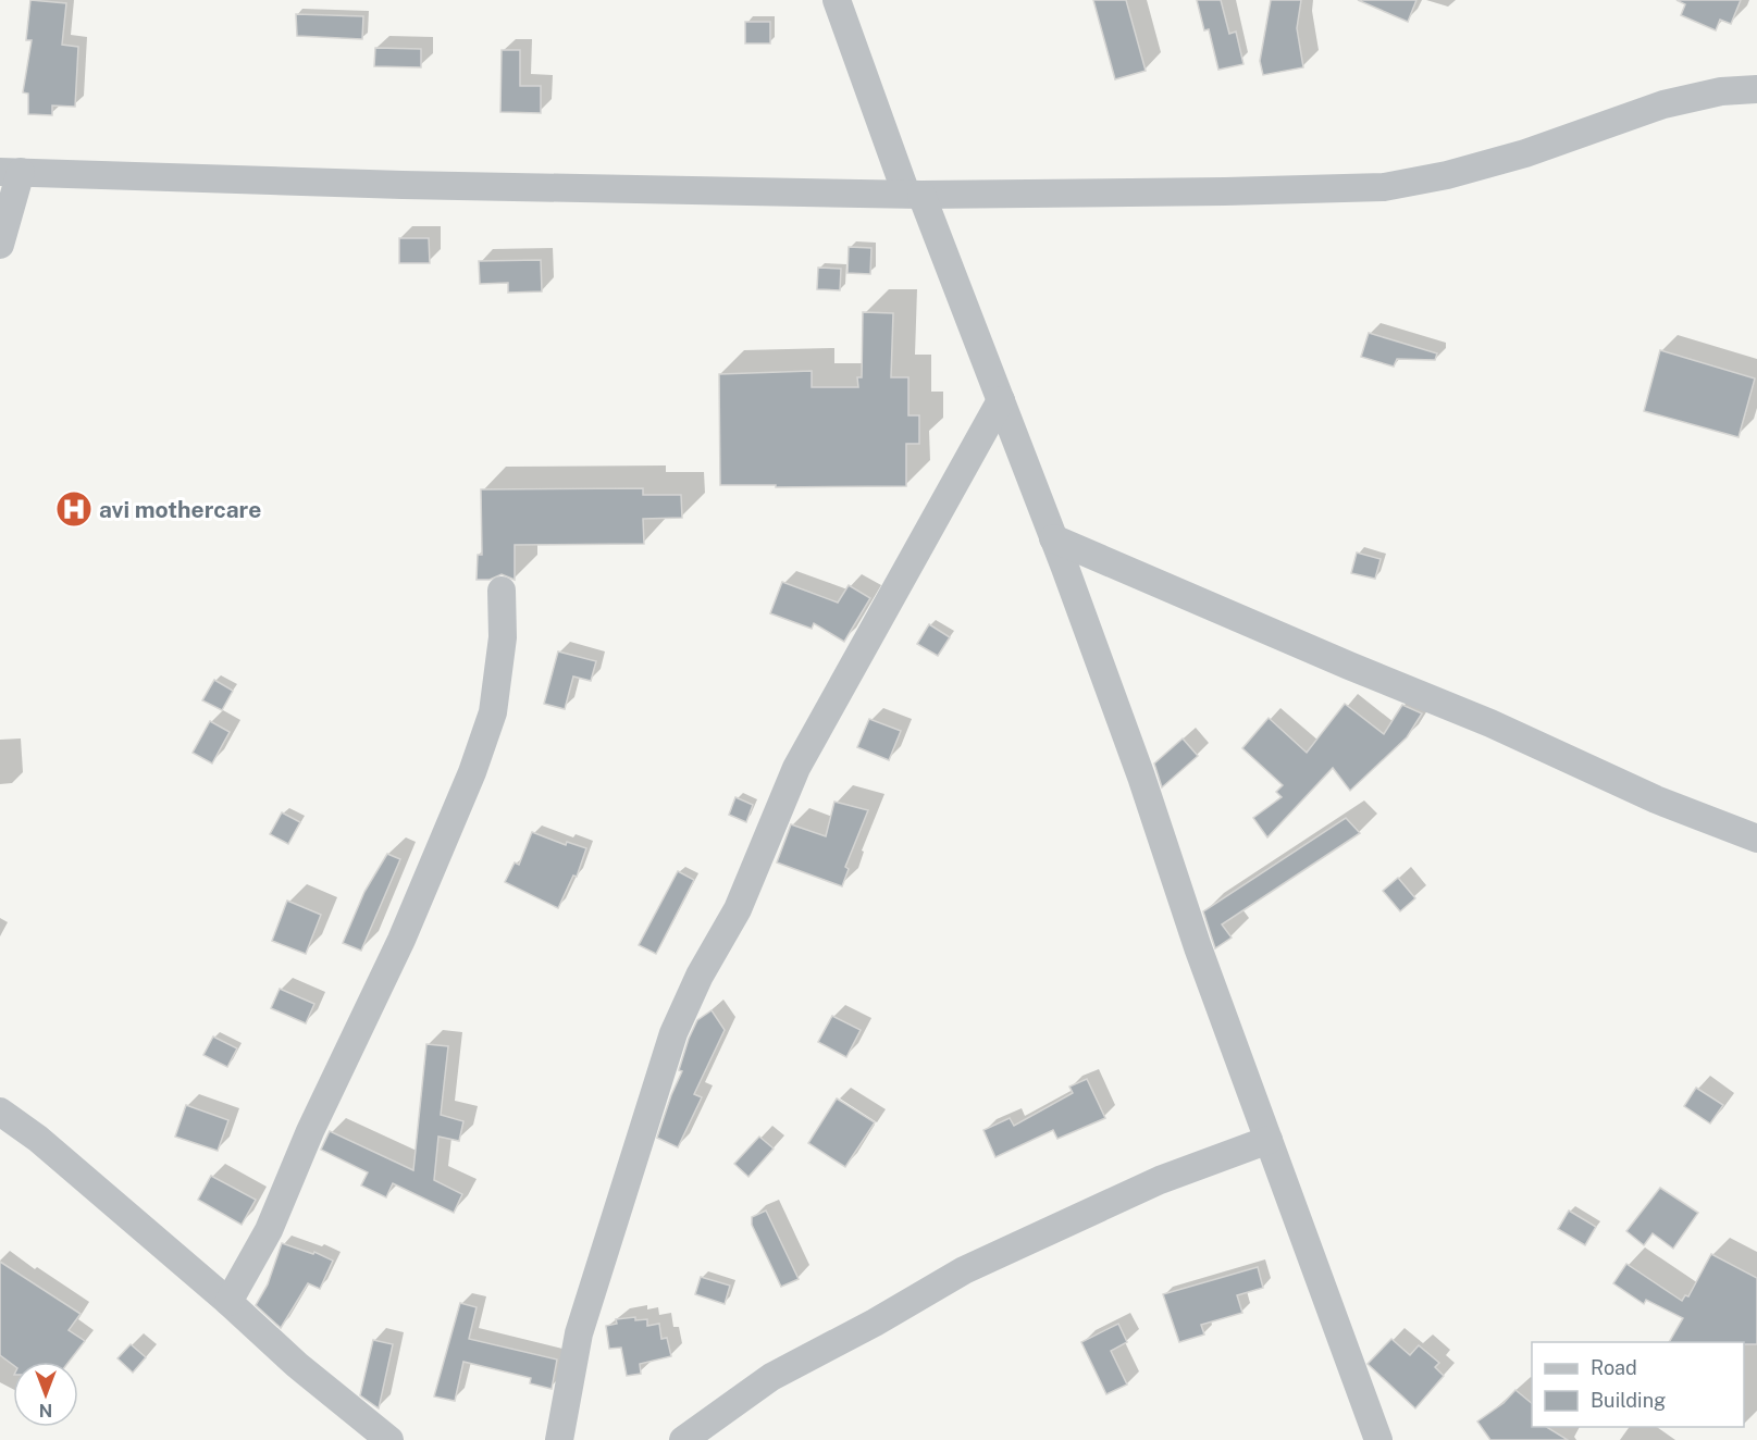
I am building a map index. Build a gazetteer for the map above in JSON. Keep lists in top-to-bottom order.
{
  "places": {
    "hospital": ["avi mothercare"]
  },
  "legend": ["Road", "Building"],
  "north": "bottom"
}
